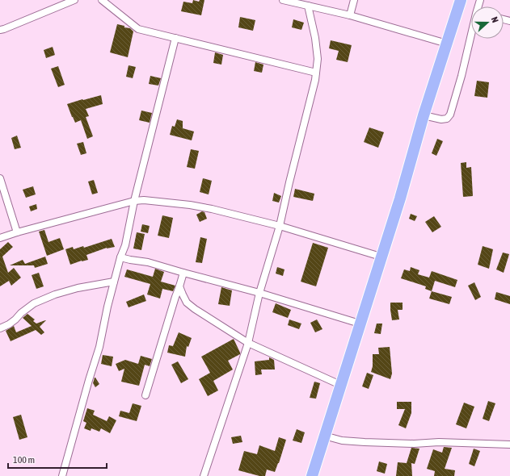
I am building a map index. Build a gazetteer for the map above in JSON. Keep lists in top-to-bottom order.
{
  "scale_bar": "100 m",
  "north": "right"
}
